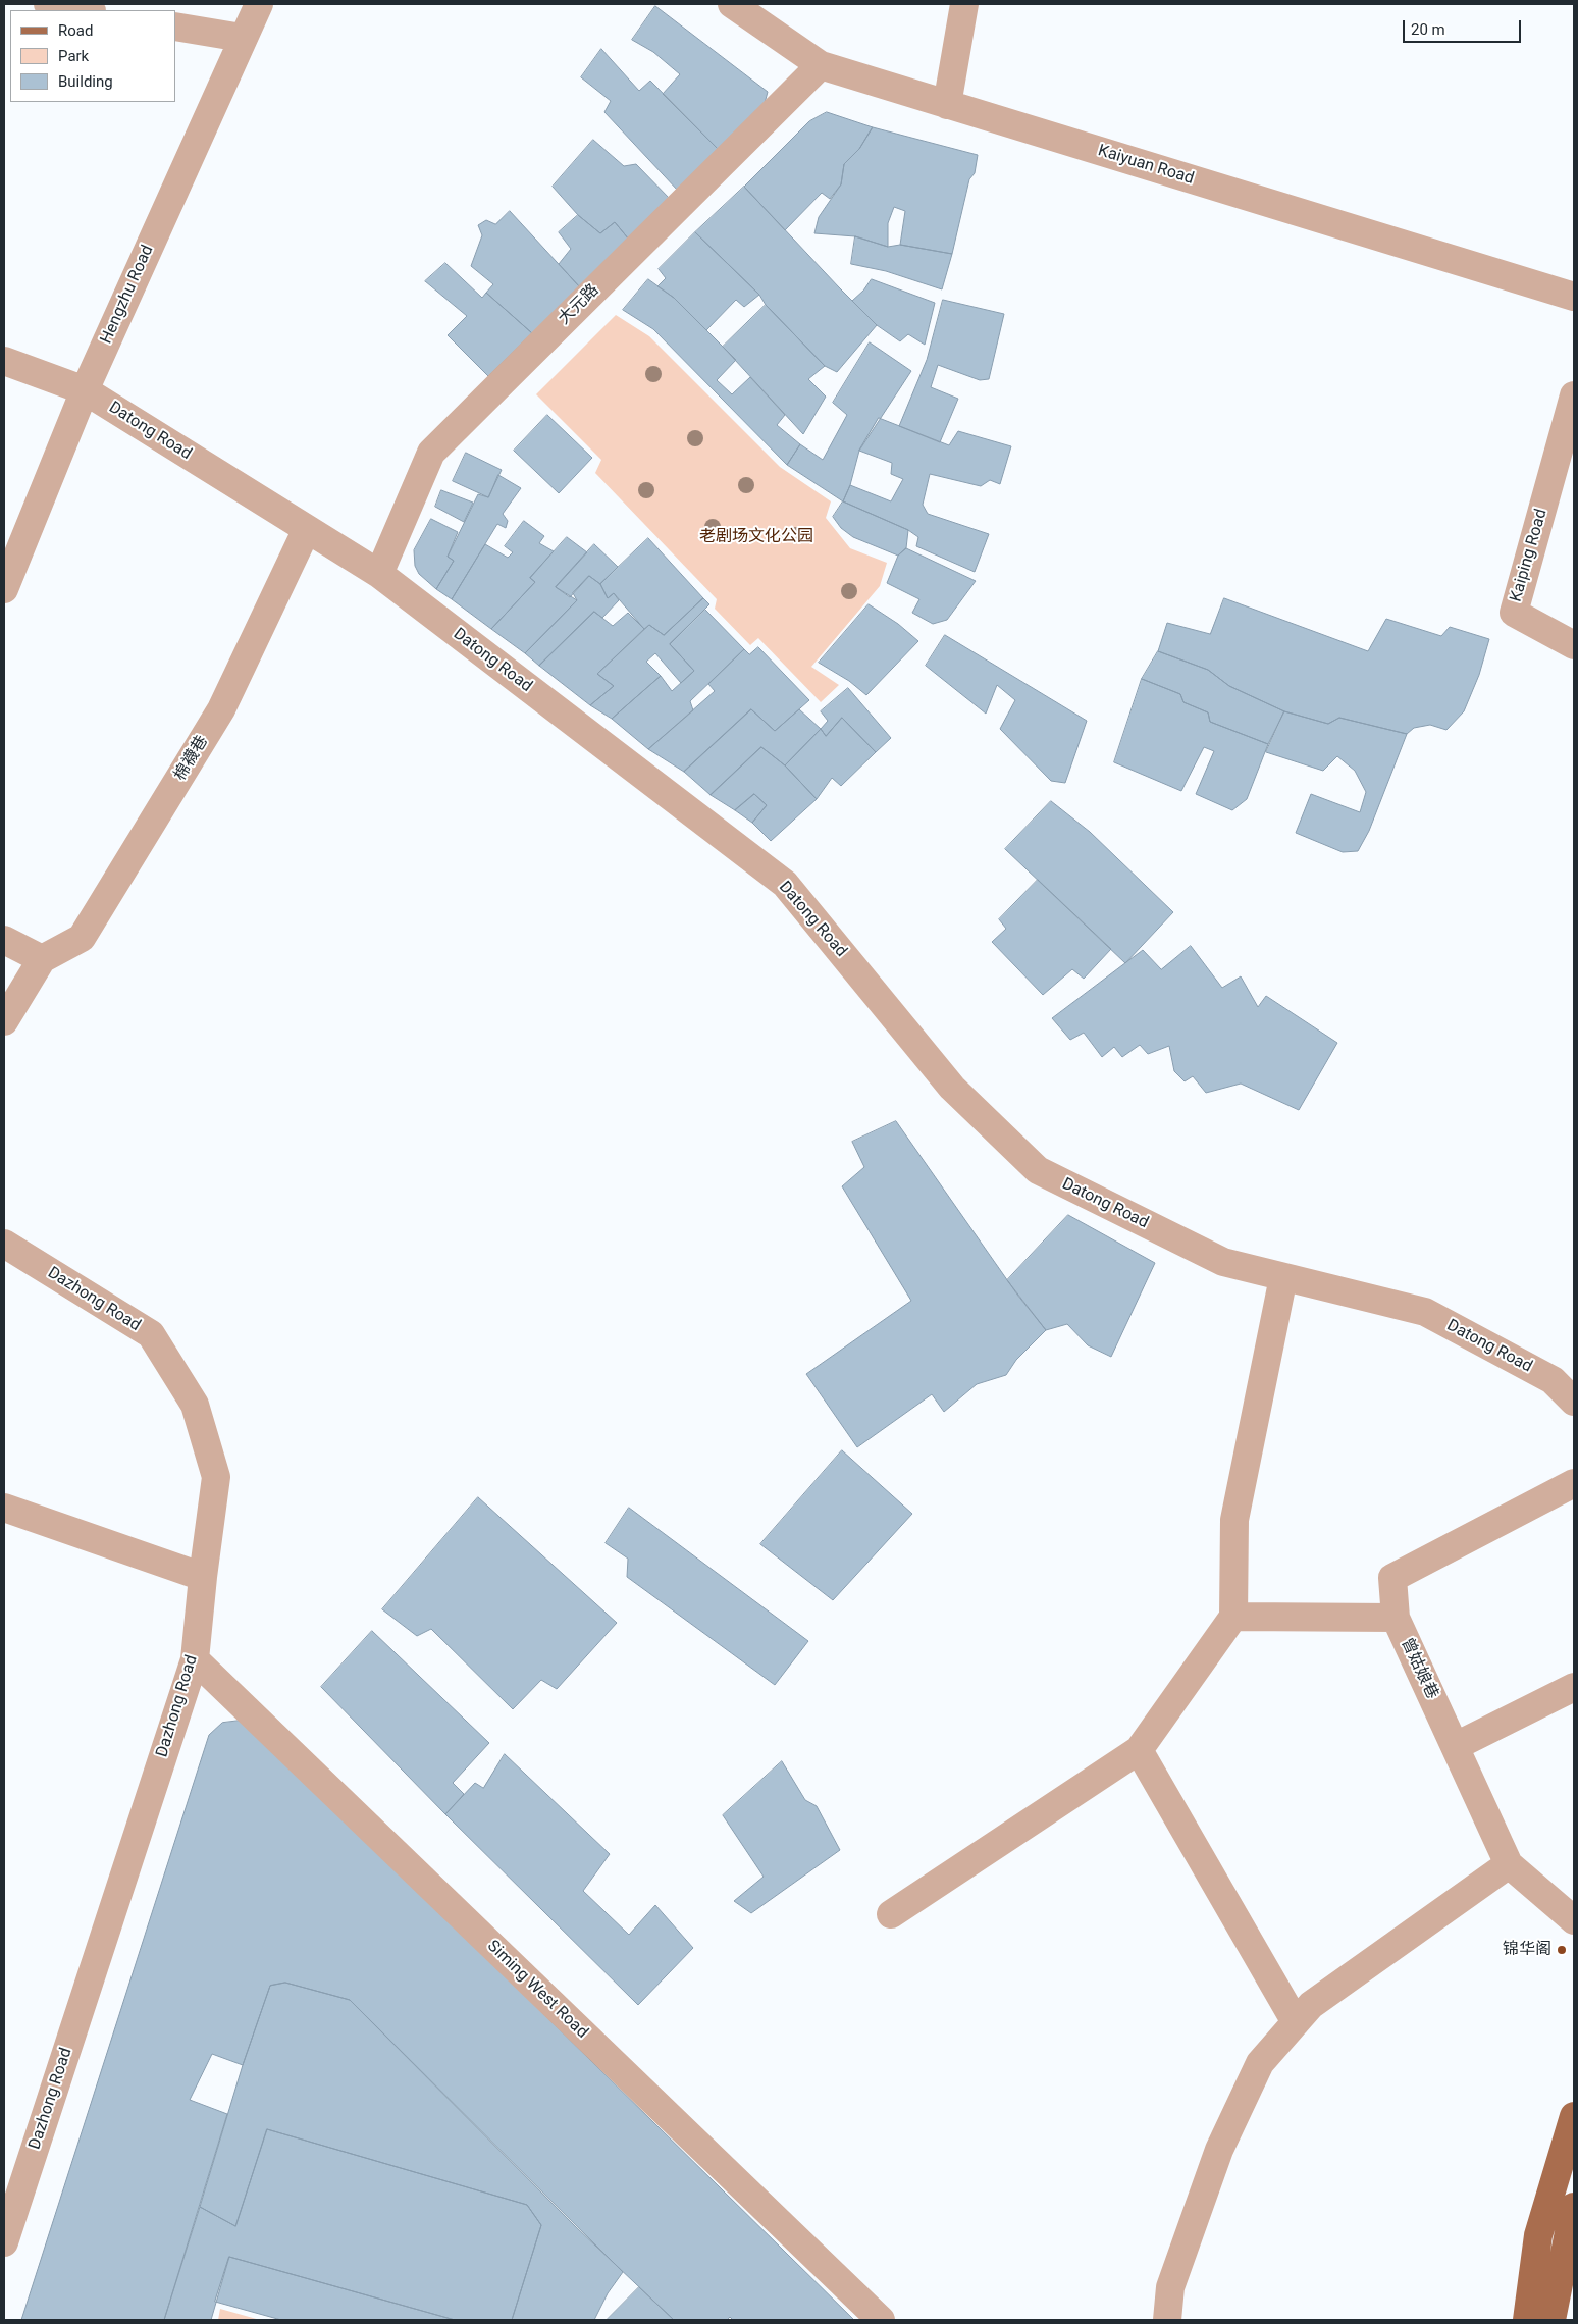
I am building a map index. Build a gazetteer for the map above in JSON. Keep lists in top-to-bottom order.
{
  "streets": {
    "street": [
      "Kaiyuan Road",
      "Hengzhu Road",
      "大元路",
      "Datong Road",
      "Kaiping Road",
      "棉襪巷",
      "Dazhong Road",
      "曾姑娘巷",
      "Siming West Road"
    ]
  },
  "crossings": [
    ["Kaiyuan Road", "大元路"],
    ["Hengzhu Road", "Datong Road"],
    ["大元路", "Datong Road"],
    ["Datong Road", "棉襪巷"],
    ["Dazhong Road", "Siming West Road"]
  ],
  "parks": ["老剧场文化公园"],
  "places": ["锦华阁"],
  "legend": ["Road", "Park", "Building"],
  "scale_bar": "20 m"
}
